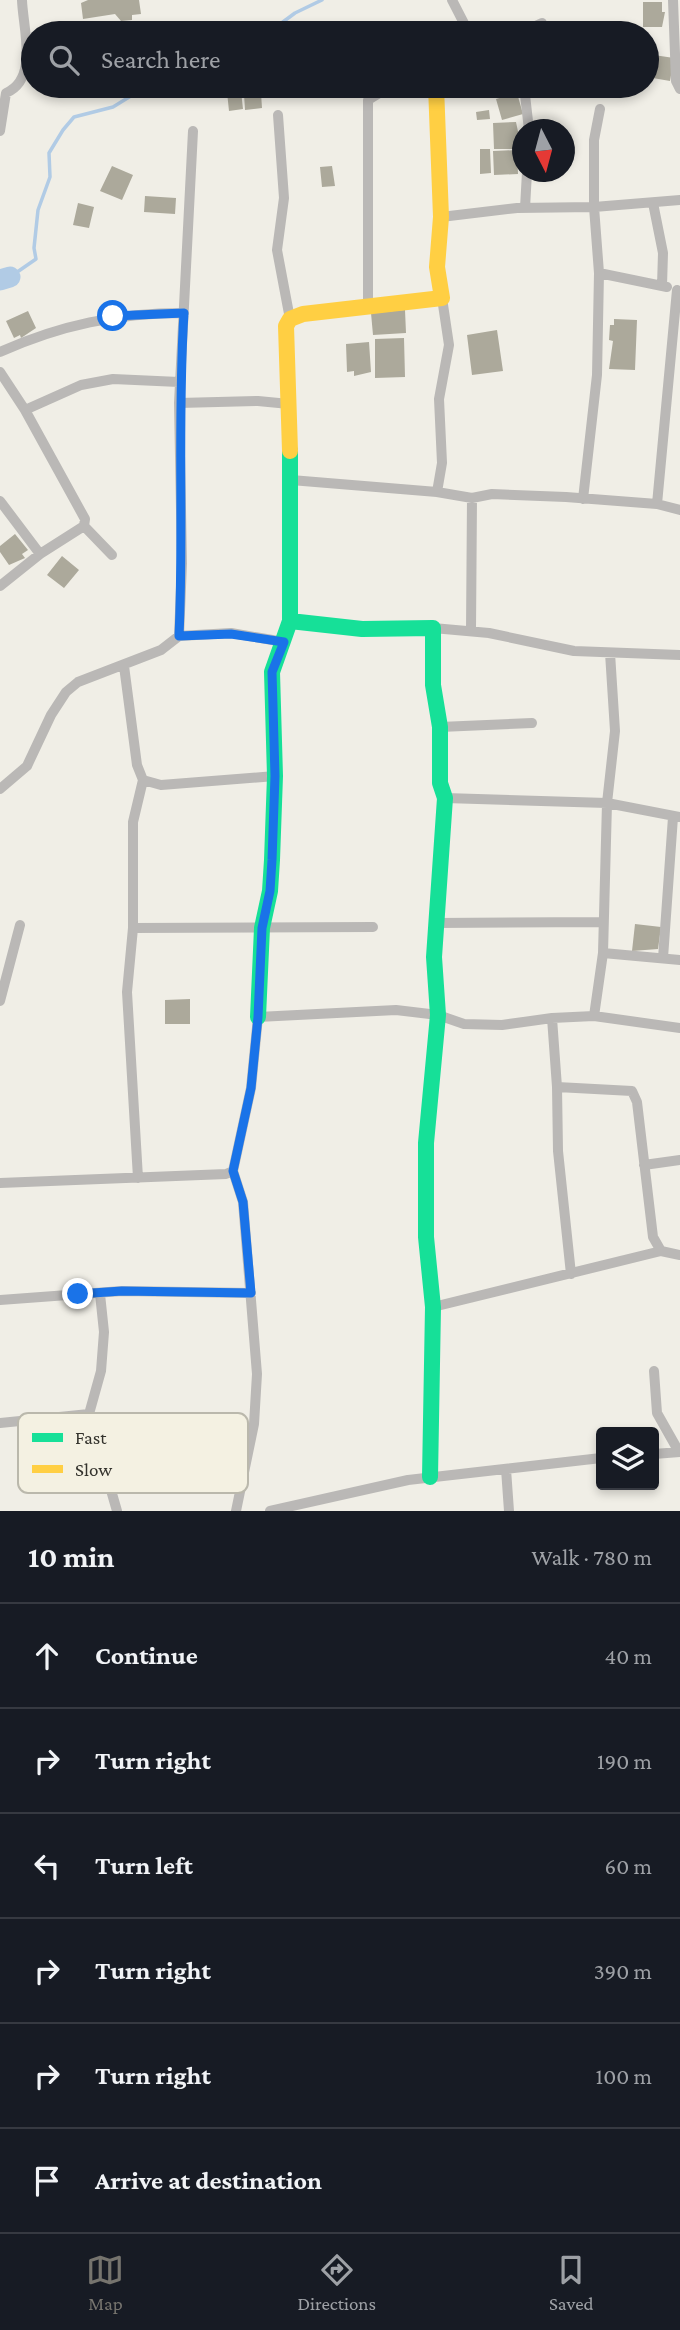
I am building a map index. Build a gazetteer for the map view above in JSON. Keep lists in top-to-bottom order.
{
  "legend": ["Fast", "Slow"],
  "north": "bottom",
  "page": {
    "search": "Search here",
    "heading": ["10 min", "Walk · 780 m"],
    "list": [
      ["Continue", "40 m"],
      ["Turn right", "190 m"],
      ["Turn left", "60 m"],
      ["Turn right", "390 m"],
      ["Turn right", "100 m"],
      "Arrive at destination"
    ],
    "nav": ["Map", "Directions", "Saved"]
  }
}
